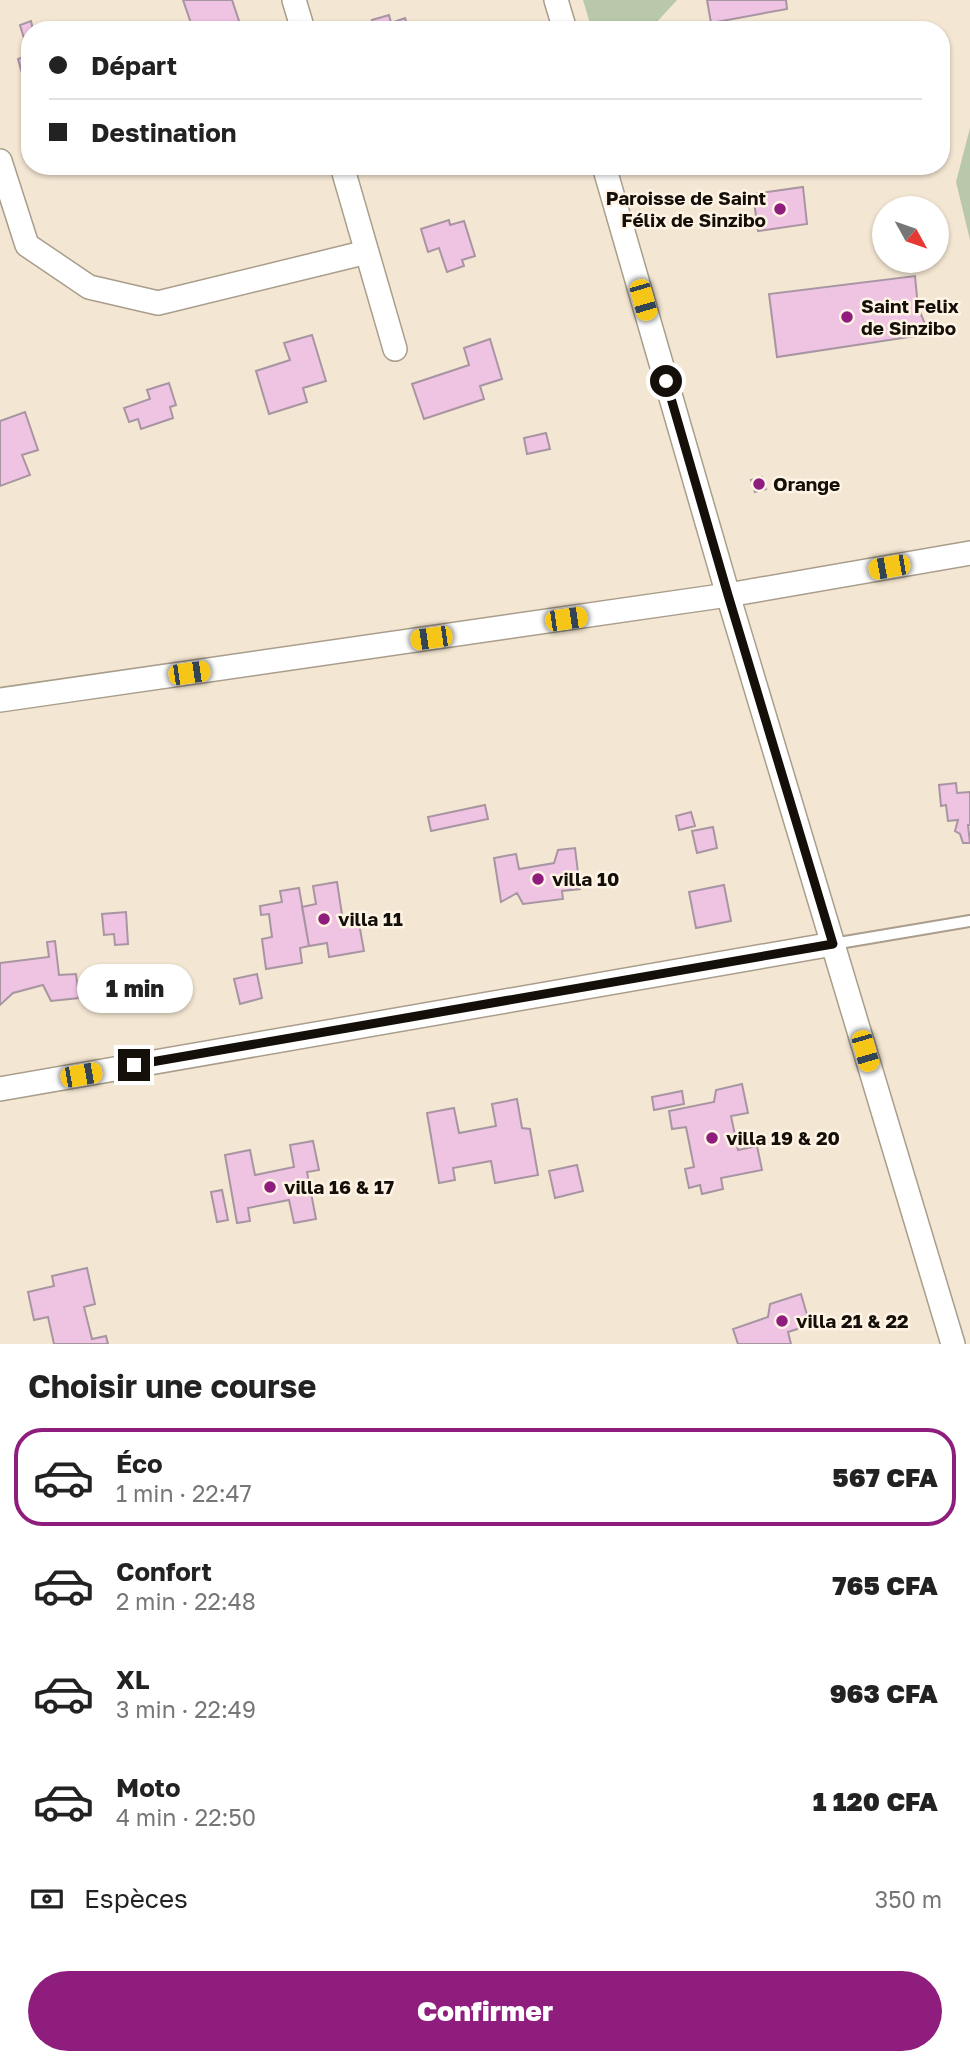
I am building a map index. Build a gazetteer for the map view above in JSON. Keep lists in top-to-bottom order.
{
  "places": [
    "Paroisse de Saint Félix de Sinzibo",
    "Saint Felix de Sinzibo",
    "Orange",
    "villa 10",
    "villa 11",
    "villa 19 & 20",
    "villa 16 & 17",
    "villa 21 & 22"
  ],
  "north": "bottom right",
  "page": {
    "banner": ["Départ", "Destination"],
    "bubble": "1 min",
    "heading": "Choisir une course",
    "list": [
      {
        "name": "Éco",
        "note": "1 min · 22:47",
        "value": "567 CFA"
      },
      {
        "name": "Confort",
        "note": "2 min · 22:48",
        "value": "765 CFA"
      },
      {
        "name": "XL",
        "note": "3 min · 22:49",
        "value": "963 CFA"
      },
      {
        "name": "Moto",
        "note": "4 min · 22:50",
        "value": "1 120 CFA"
      }
    ],
    "pay": ["Espèces", "350 m"],
    "buttons": "Confirmer"
  }
}
